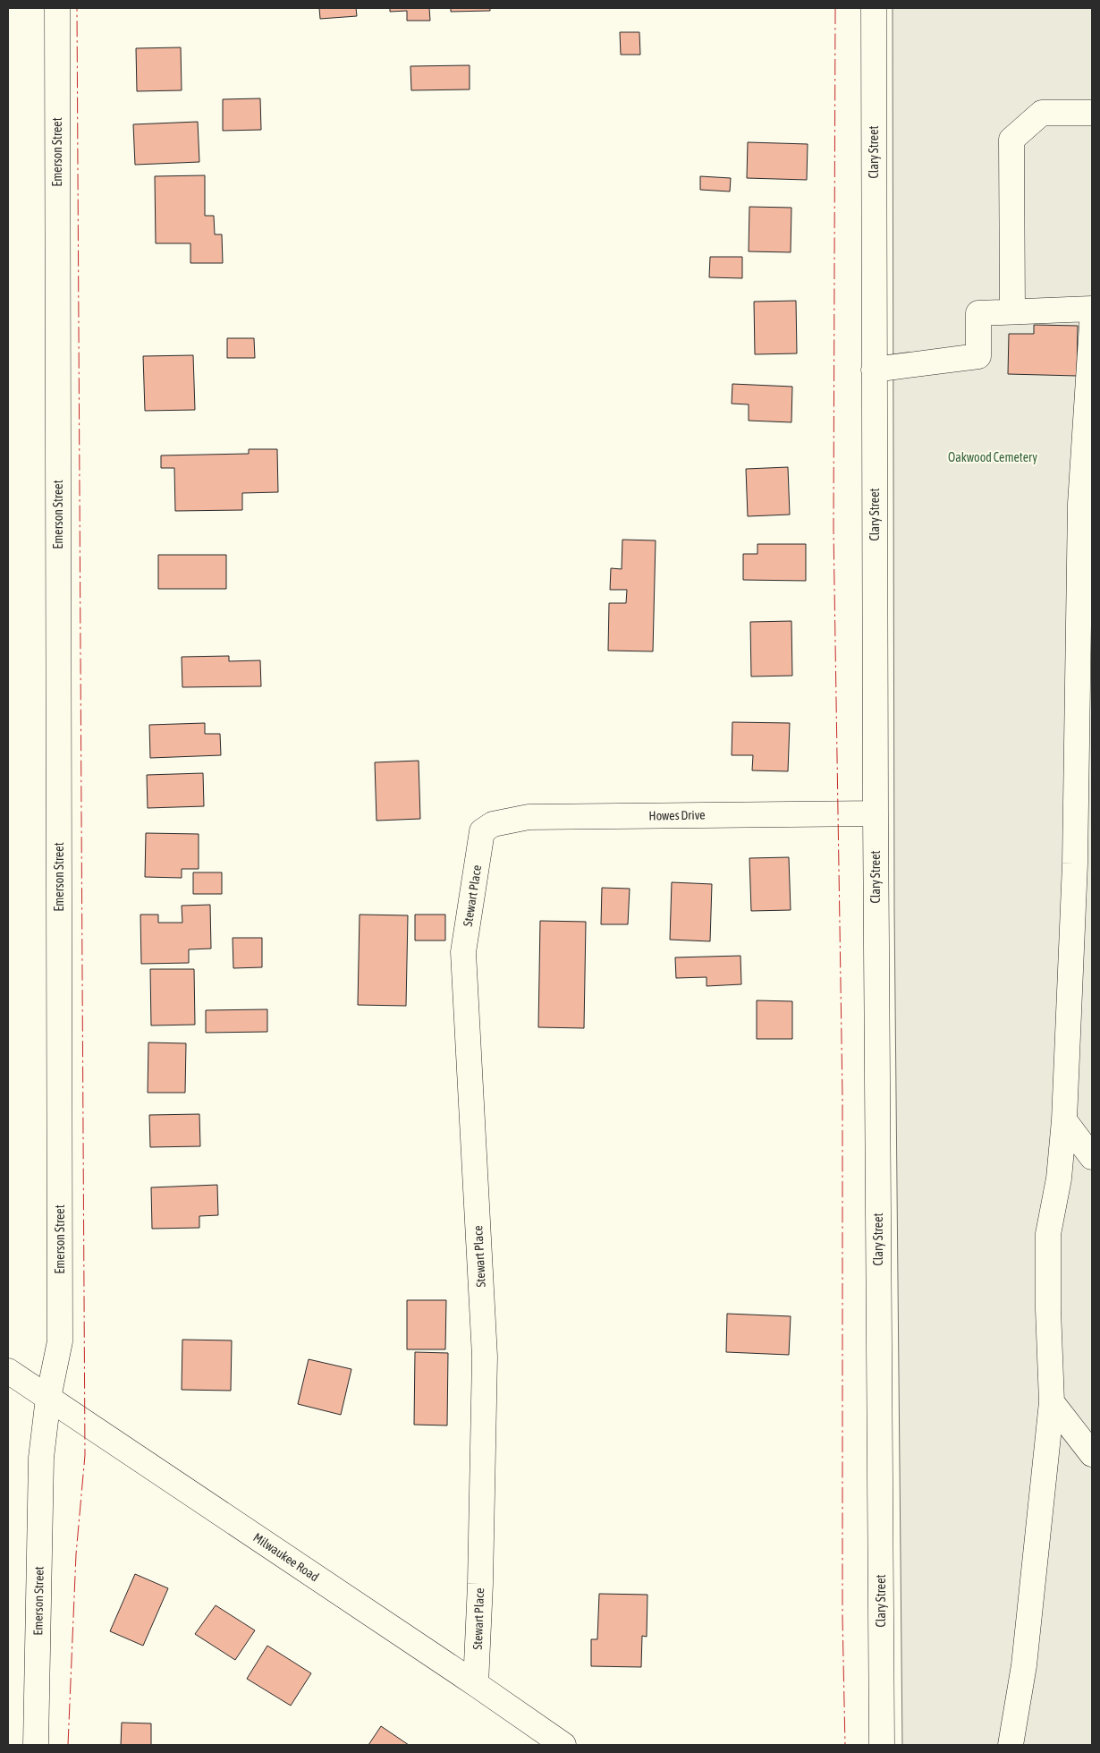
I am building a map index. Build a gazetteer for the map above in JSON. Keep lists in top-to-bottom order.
{
  "streets": {
    "street": [
      "Emerson Street",
      "Clary Street",
      "Howes Drive",
      "Stewart Place",
      "Milwaukee Road"
    ]
  },
  "crossings": [
    ["Emerson Street", "Milwaukee Road"],
    ["Clary Street", "Howes Drive"],
    ["Howes Drive", "Stewart Place"],
    ["Stewart Place", "Milwaukee Road"]
  ],
  "parks": ["Oakwood Cemetery"]
}
